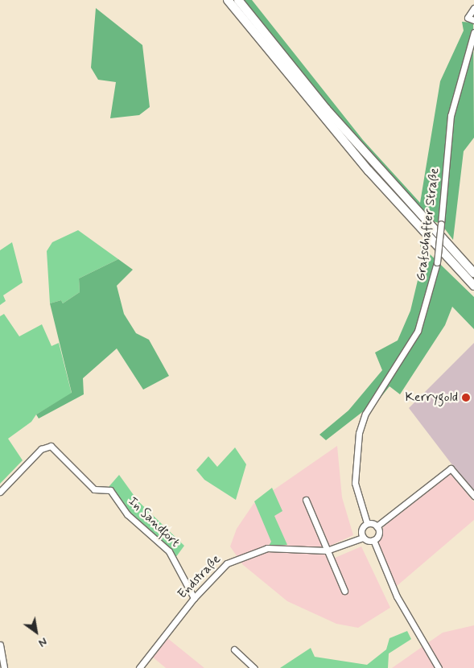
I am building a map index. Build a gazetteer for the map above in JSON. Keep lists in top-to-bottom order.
{
  "streets": {
    "street": ["Grafschafter Straße", "In Sandfort", "Endstraße"]
  },
  "crossings": [
    ["Grafschafter Straße", "Endstraße"],
    ["In Sandfort", "Endstraße"]
  ],
  "places": ["Kerrygold"],
  "north": "bottom right"
}
